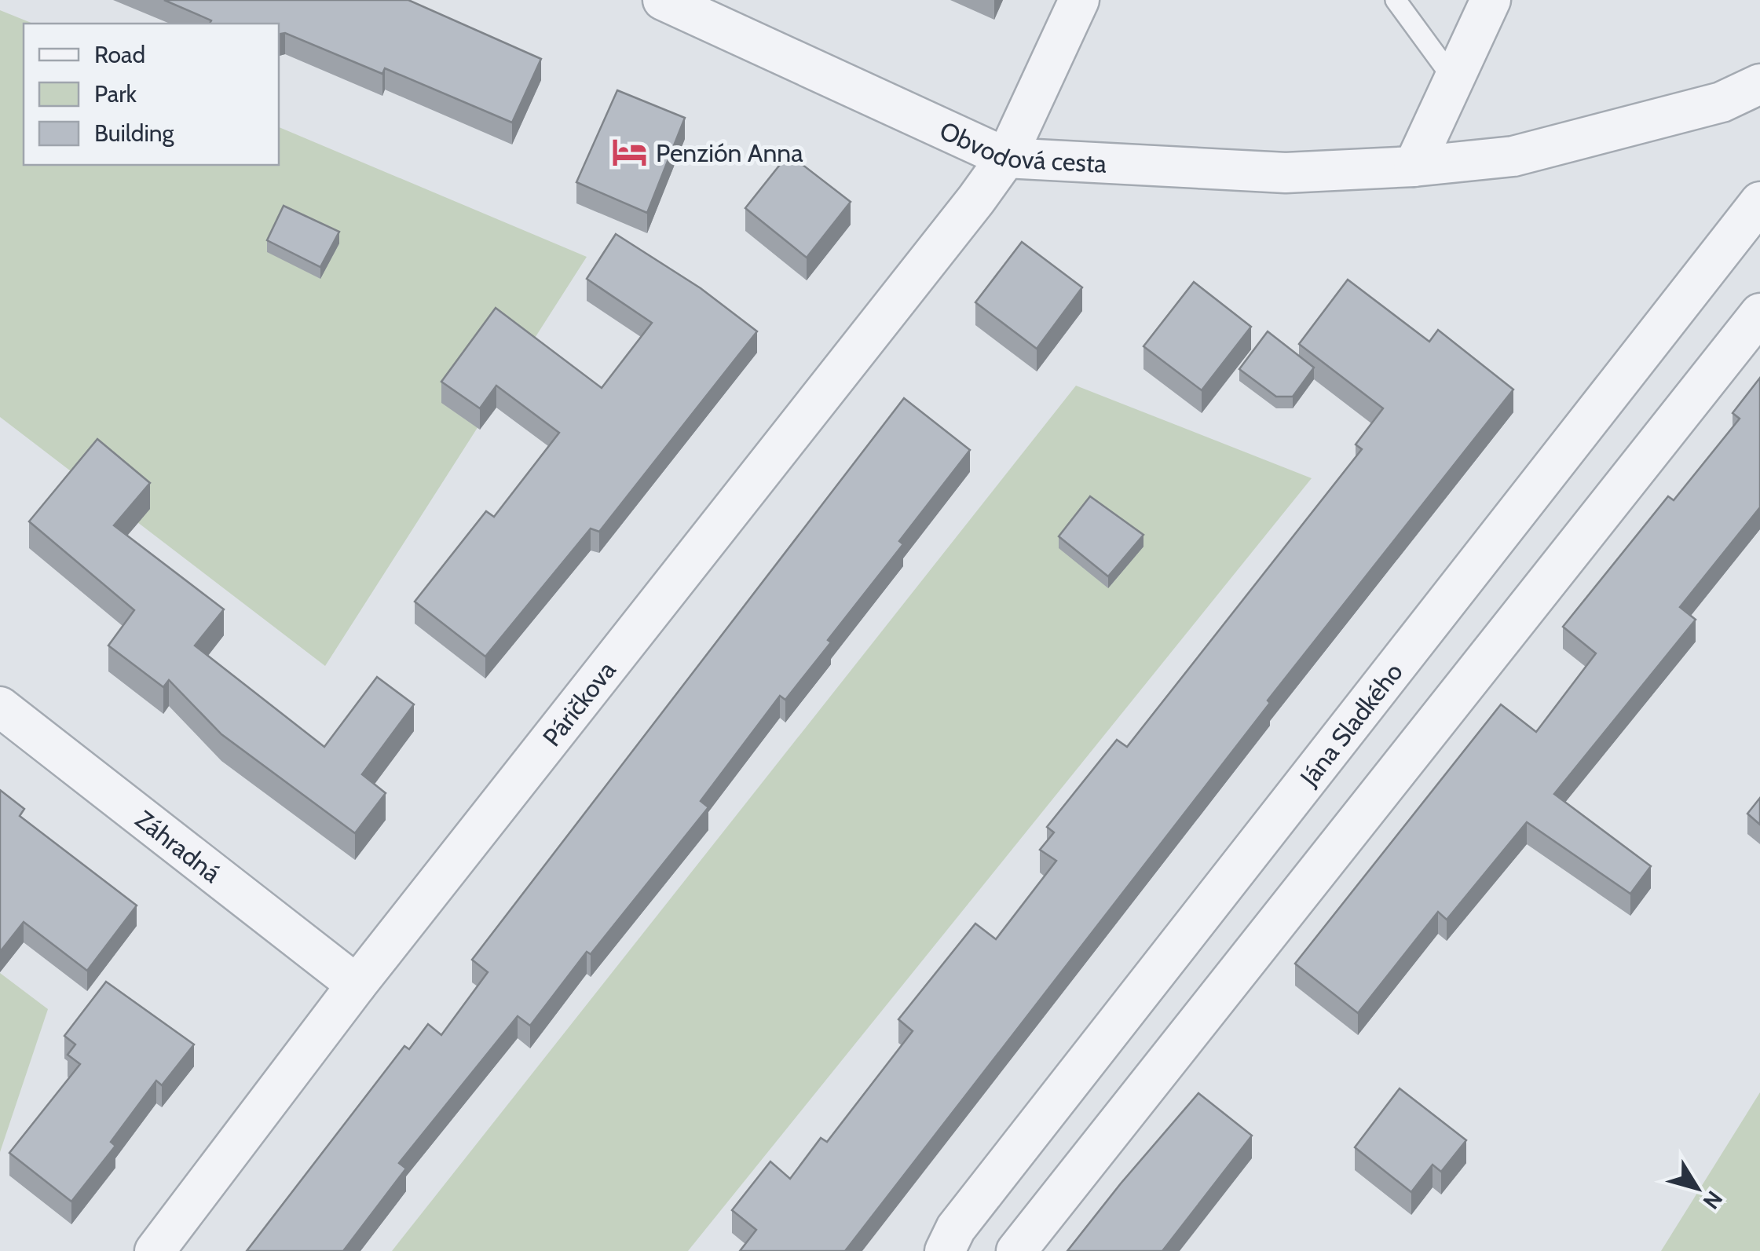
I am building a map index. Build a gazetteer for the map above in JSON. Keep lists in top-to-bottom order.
{
  "streets": {
    "street": [
      "Obvodová cesta",
      "Páričkova",
      "Jána Sladkého",
      "Záhradná"
    ]
  },
  "crossings": [
    ["Obvodová cesta", "Páričkova"],
    ["Páričkova", "Záhradná"]
  ],
  "places": {
    "hotel": ["Penzión Anna"]
  },
  "legend": ["Road", "Park", "Building"],
  "north": "bottom right"
}
